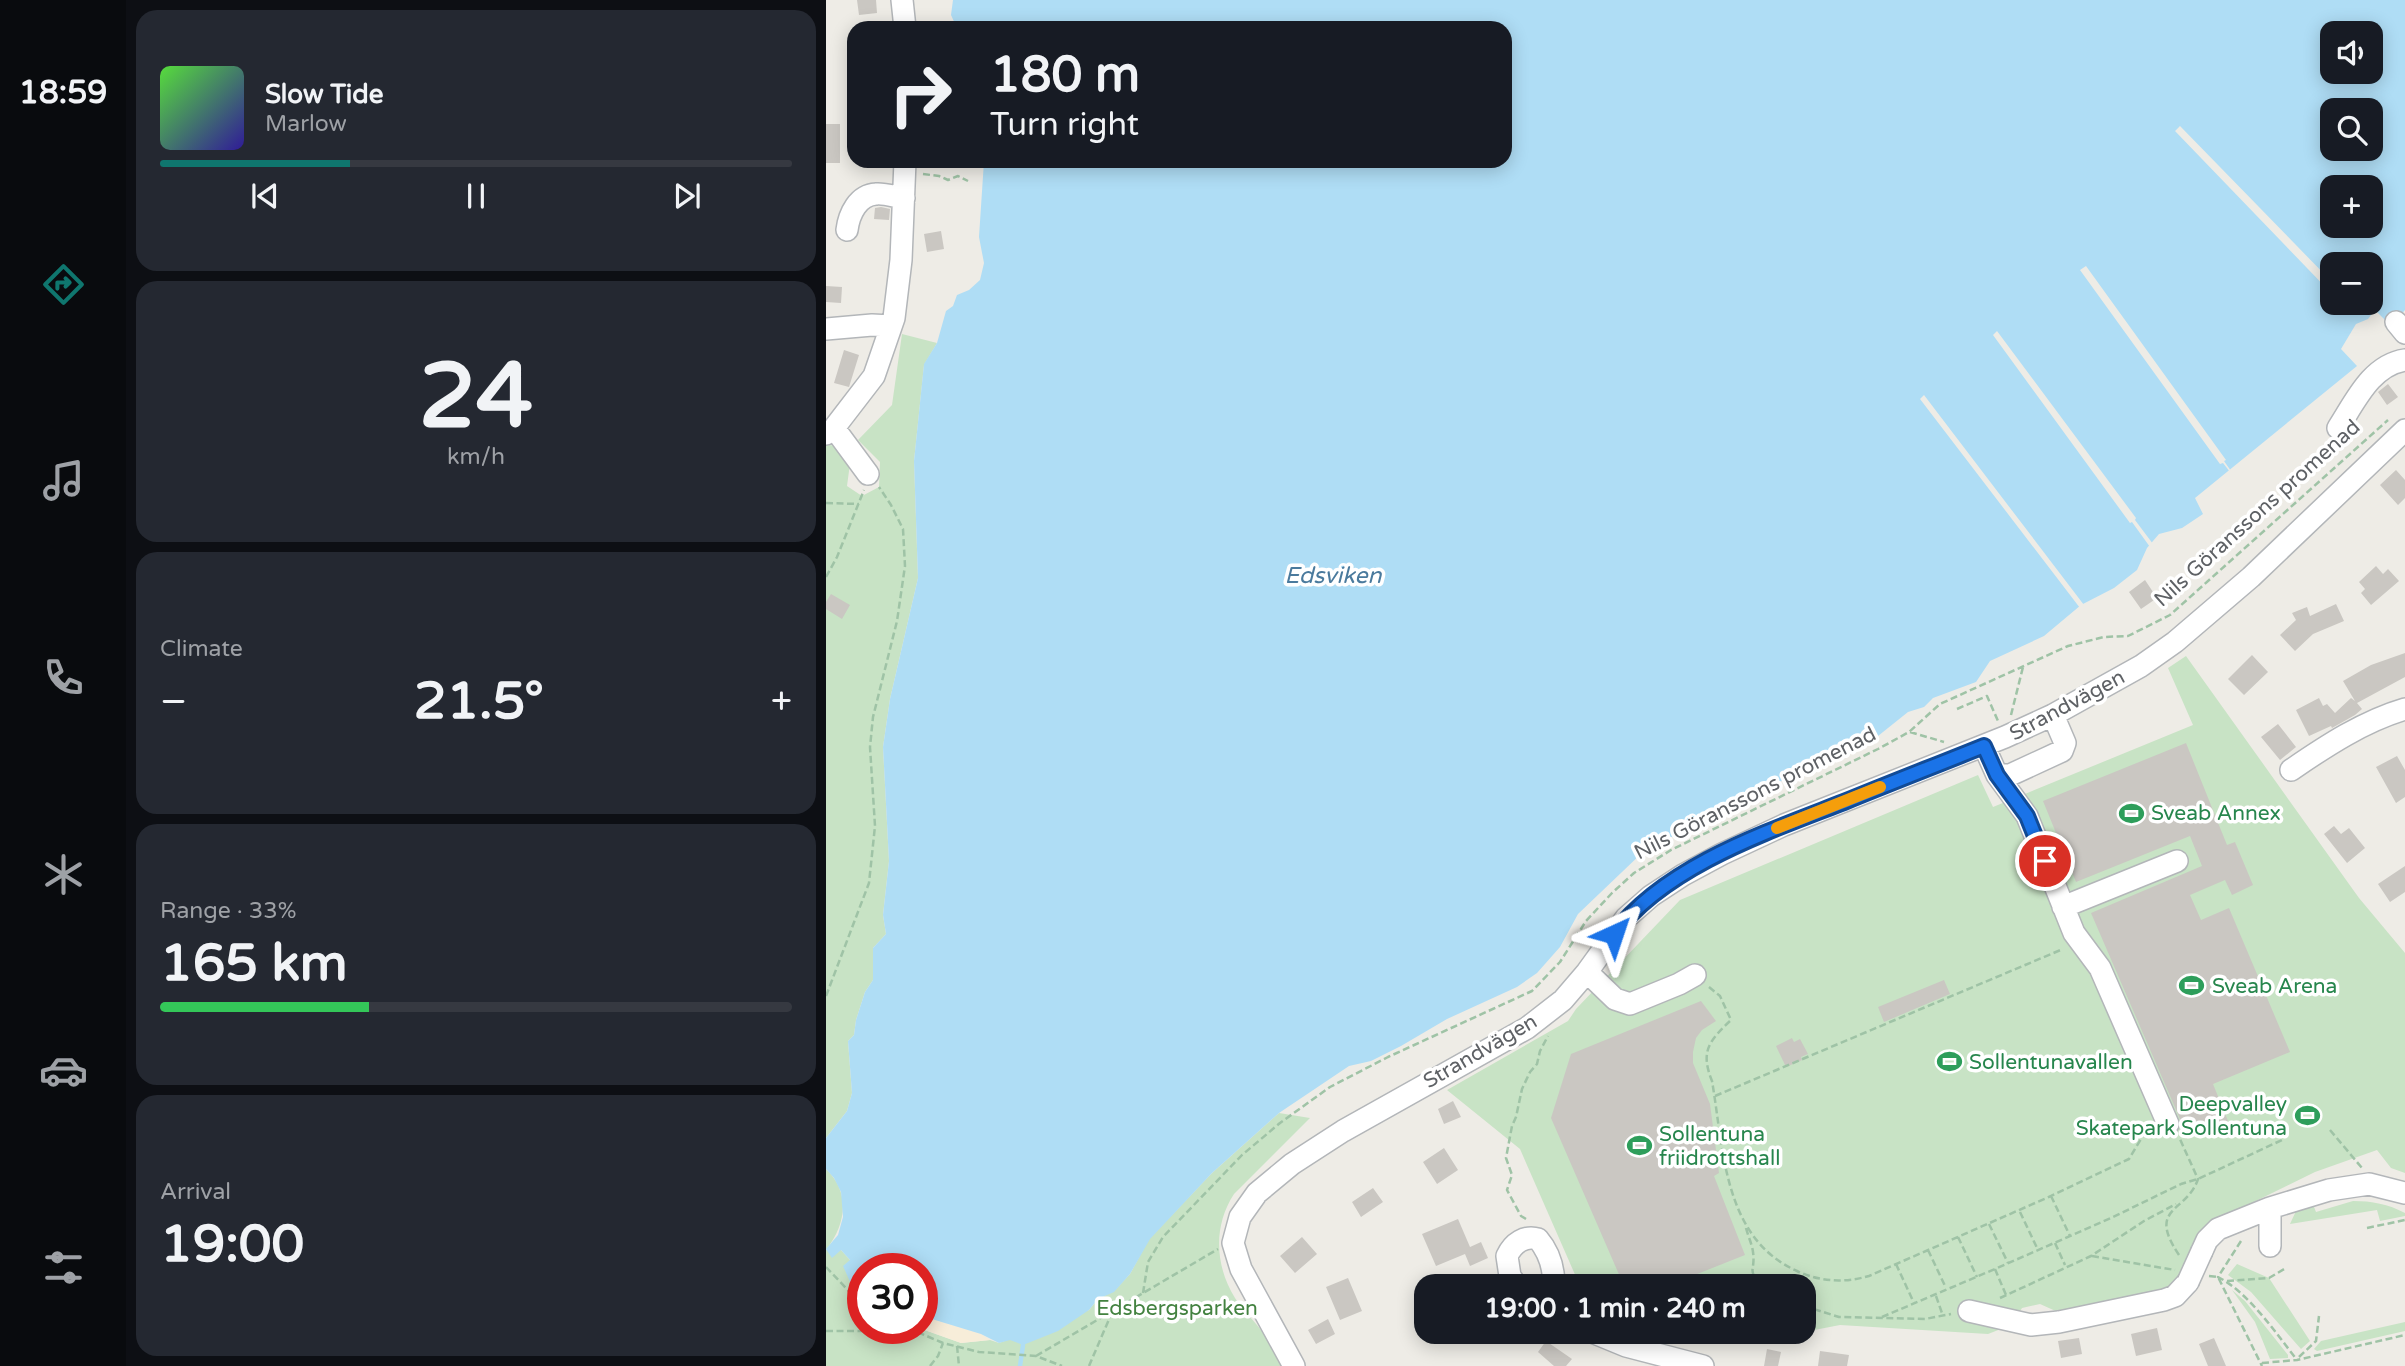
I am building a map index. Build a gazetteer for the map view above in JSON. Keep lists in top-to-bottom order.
{
  "streets": {
    "street": ["Strandvägen"],
    "path": ["Nils Göranssons promenad"]
  },
  "crossings": [
    ["Nils Göranssons promenad", "Strandvägen"]
  ],
  "water": ["Edsviken"],
  "parks": ["Edsbergsparken"],
  "places": {
    "sports": [
      "Sveab Annex",
      "Sveab Arena",
      "Sollentunavallen",
      "Deepvalley Skatepark Sollentuna",
      "Sollentuna friidrottshall"
    ]
  },
  "page": {
    "tabs": "18:59",
    "map_buttons": ["+", "−"],
    "turn": ["180 m", "Turn right"],
    "song": ["Slow Tide", "Marlow"],
    "tile": [
      ["24", "km/h"],
      "Climate",
      ["Range · 33%", "165 km"],
      ["Arrival", "19:00"]
    ],
    "heat": ["−", "21.5°", "+"],
    "limit": "30",
    "trip": "19:00 · 1 min · 240 m"
  }
}
